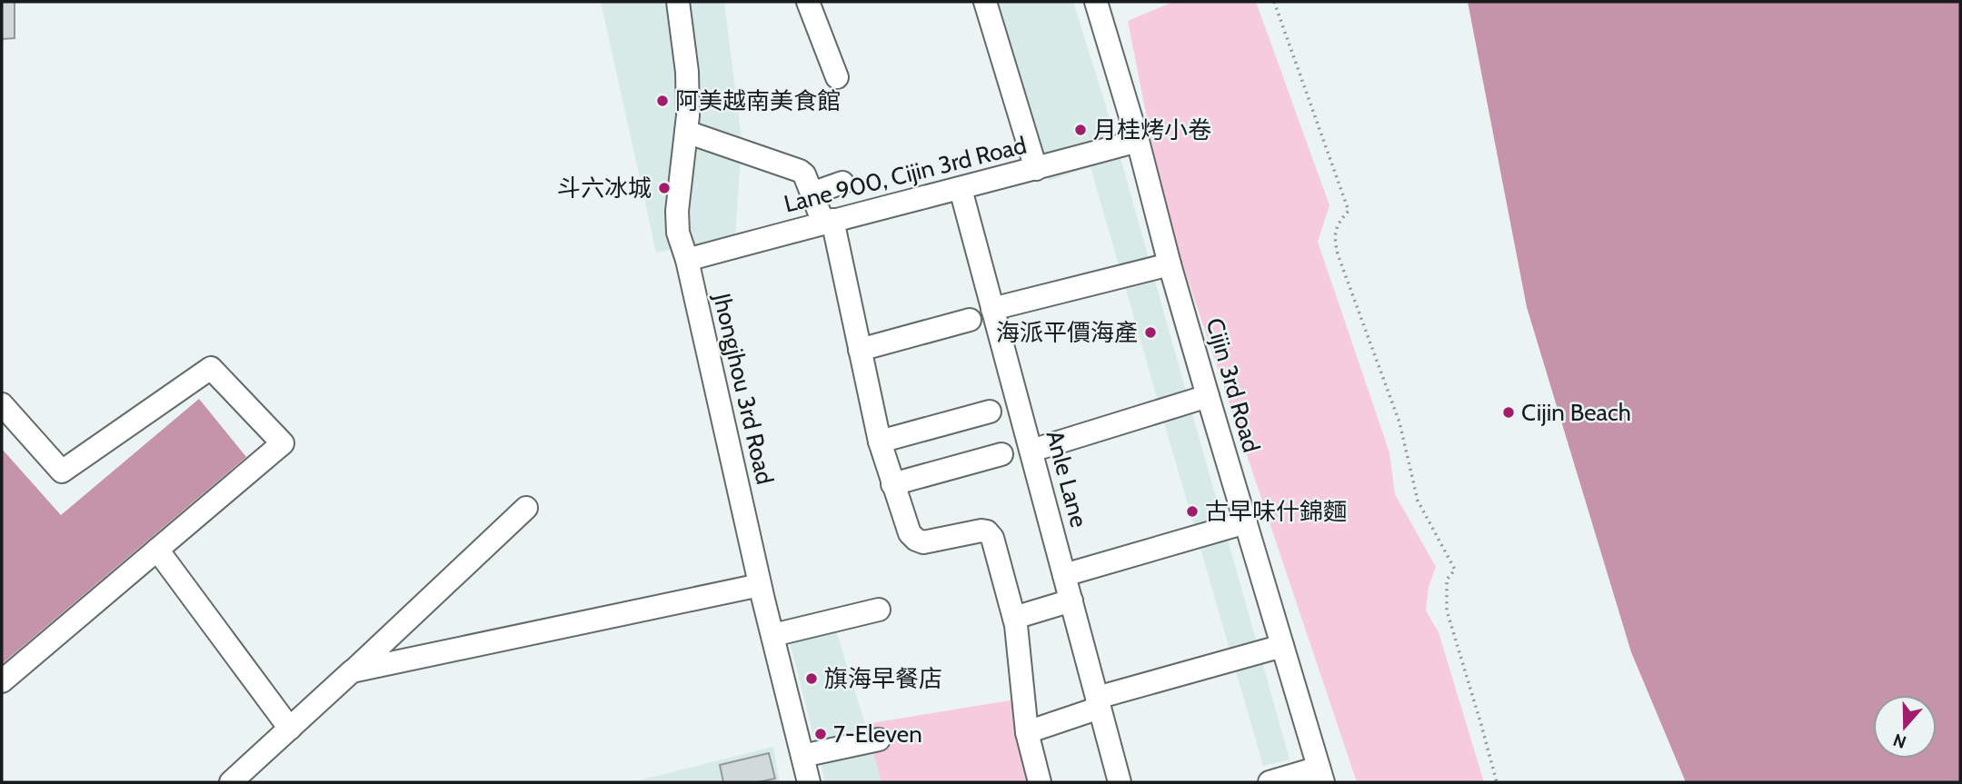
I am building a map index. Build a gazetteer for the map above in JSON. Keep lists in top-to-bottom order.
{
  "streets": {
    "street": [
      "Lane 900, Cijin 3rd Road",
      "Cijin 3rd Road",
      "Jhongjhou 3rd Road",
      "Anle Lane"
    ]
  },
  "crossings": [
    ["Lane 900, Cijin 3rd Road", "Cijin 3rd Road"],
    ["Lane 900, Cijin 3rd Road", "Jhongjhou 3rd Road"],
    ["Lane 900, Cijin 3rd Road", "Anle Lane"]
  ],
  "places": [
    "阿美越南美食館",
    "月桂烤小卷",
    "斗六冰城",
    "海派平價海產",
    "Cijin Beach",
    "古早味什錦麵",
    "旗海早餐店",
    "7-Eleven"
  ],
  "north": "bottom"
}
